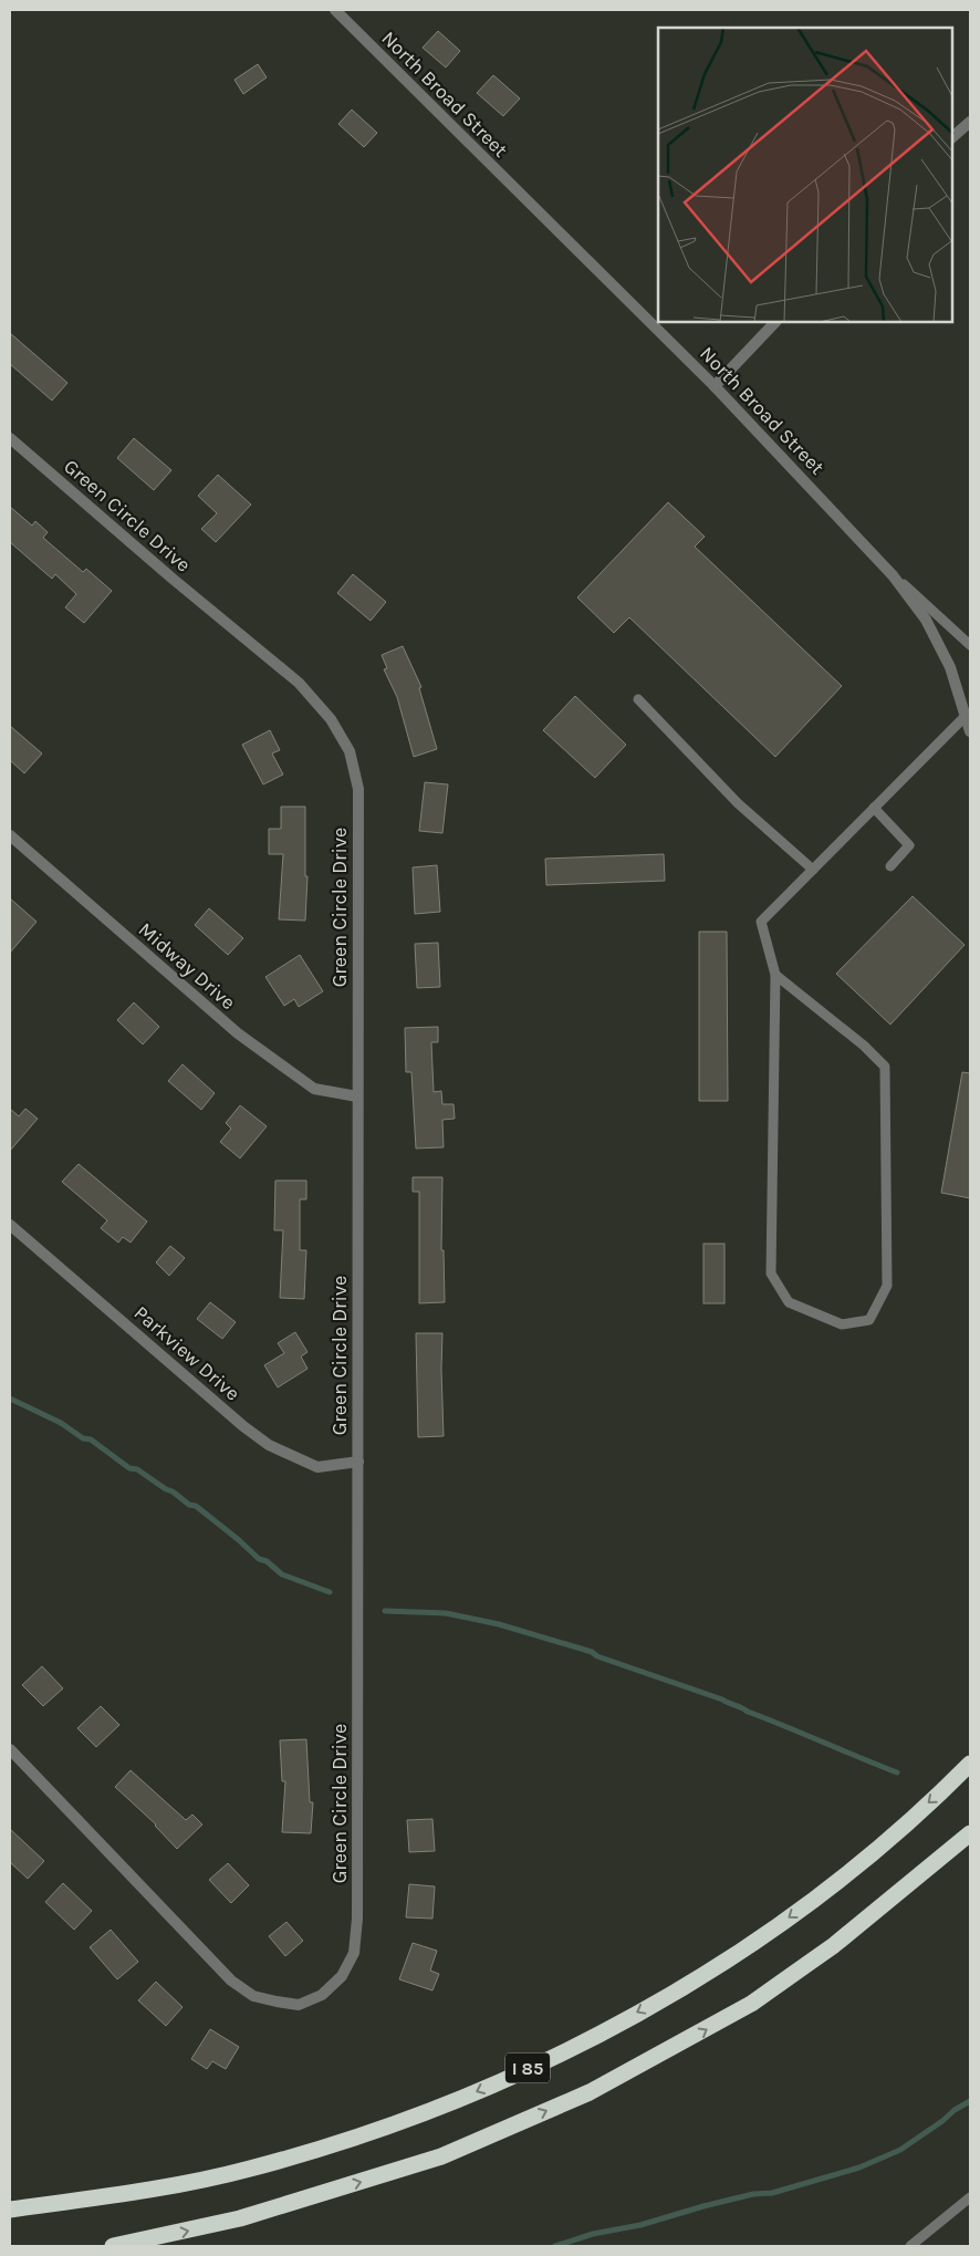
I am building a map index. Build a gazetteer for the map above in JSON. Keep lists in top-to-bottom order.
{
  "streets": {
    "highway": ["I 85"],
    "street": [
      "North Broad Street",
      "Green Circle Drive",
      "Midway Drive",
      "Parkview Drive"
    ]
  },
  "crossings": [
    ["Green Circle Drive", "Midway Drive"],
    ["Green Circle Drive", "Parkview Drive"]
  ]
}
